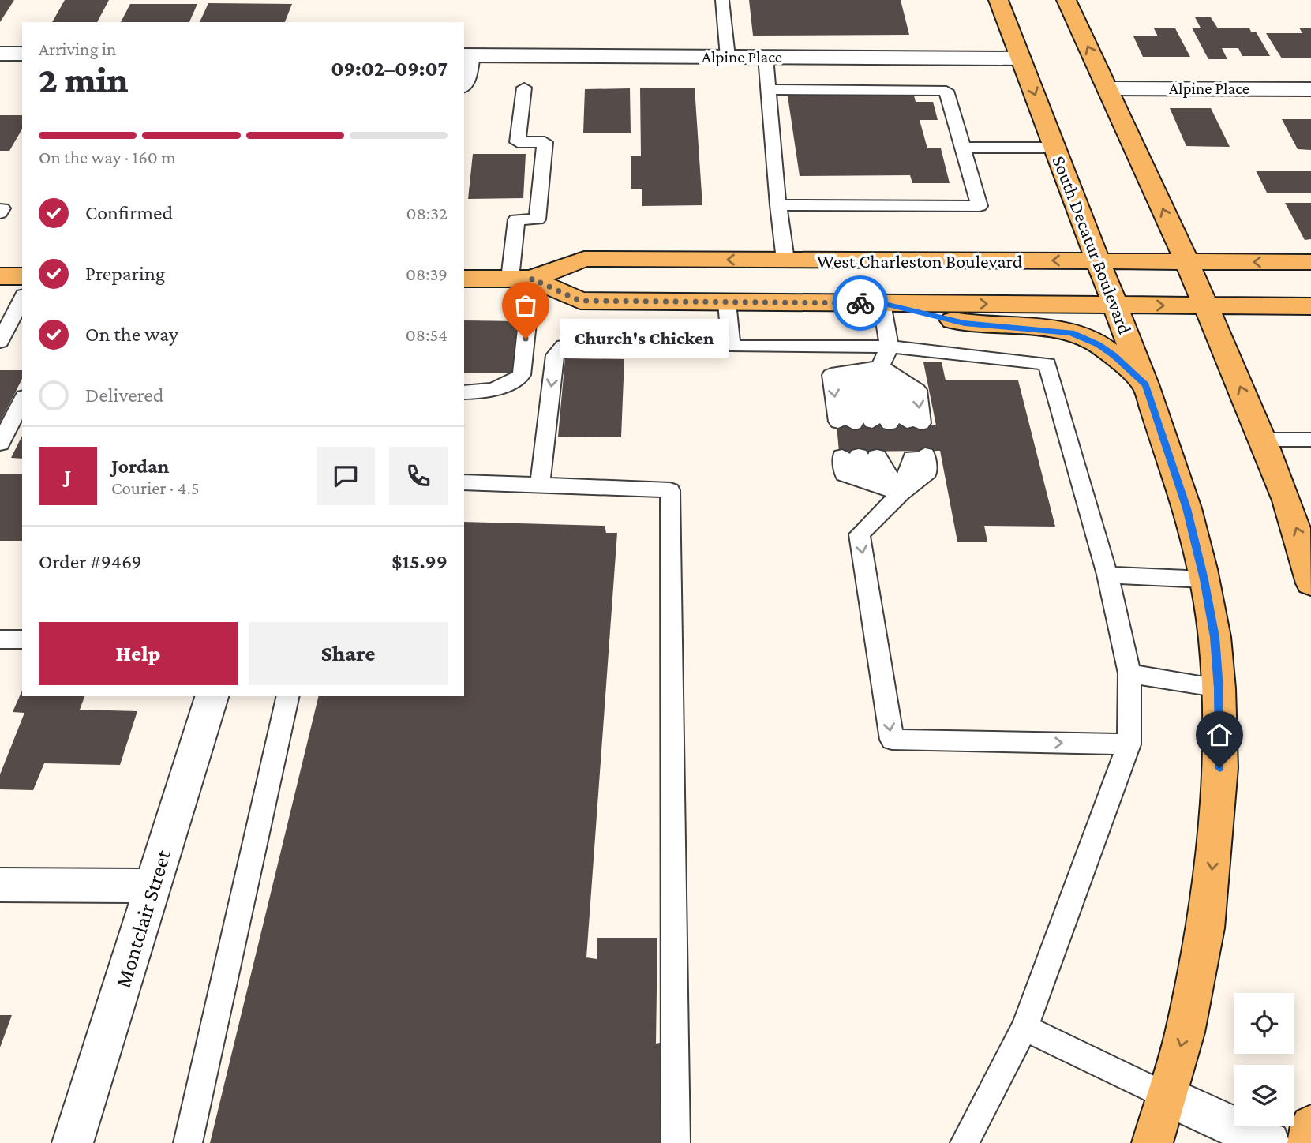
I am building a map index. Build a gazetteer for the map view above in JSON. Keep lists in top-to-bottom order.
{
  "streets": {
    "main road": ["South Decatur Boulevard", "West Charleston Boulevard"],
    "street": ["Alpine Place", "Montclair Street"]
  },
  "crossings": [
    ["Alpine Place", "South Decatur Boulevard"],
    ["South Decatur Boulevard", "West Charleston Boulevard"]
  ],
  "one_way": ["South Decatur Boulevard"],
  "places": ["Church's Chicken"],
  "page": {
    "heading": ["2 min", "Arriving in", "09:02–09:07"],
    "panel": [
      "Jordan",
      "Courier · 4.5",
      "Order #9469",
      "$15.99"
    ],
    "bar": "On the way · 160 m",
    "list": [
      ["Confirmed", "08:32"],
      ["Preparing", "08:39"],
      ["On the way", "08:54"],
      "Delivered"
    ],
    "bubble": "Church's Chicken",
    "round": "J",
    "buttons": ["Help", "Share"]
  }
}
